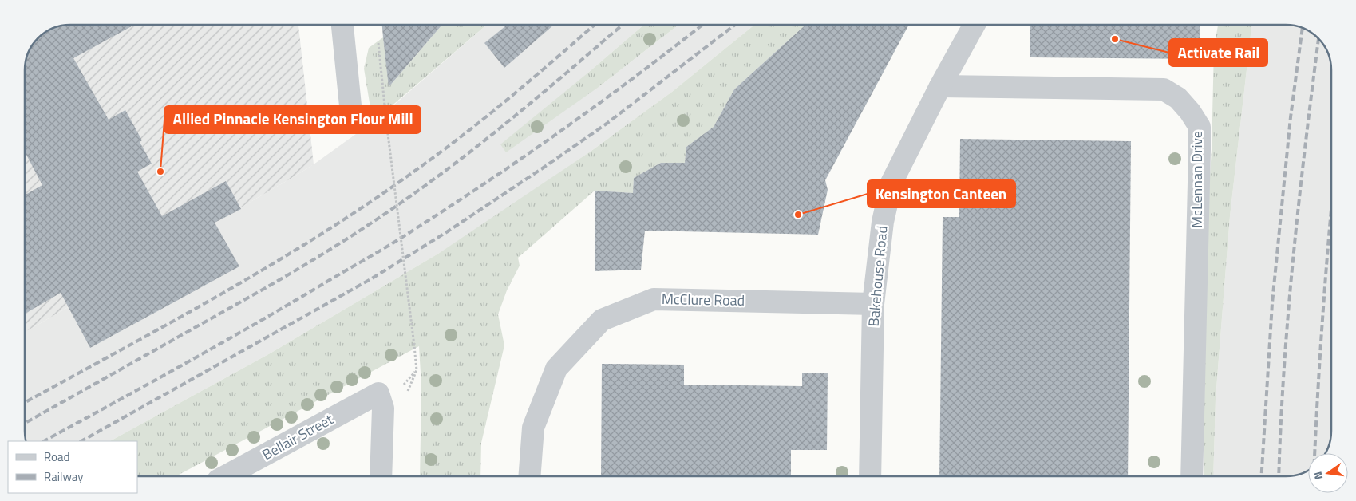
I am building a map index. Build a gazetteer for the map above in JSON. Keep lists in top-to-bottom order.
{
  "streets": {
    "street": [
      "McLennan Drive",
      "Bakehouse Road",
      "McClure Road",
      "Bellair Street"
    ]
  },
  "crossings": [
    ["McLennan Drive", "Bakehouse Road"],
    ["Bakehouse Road", "McClure Road"]
  ],
  "places": ["Activate Rail", "Allied Pinnacle Kensington Flour Mill", "Kensington Canteen"],
  "legend": ["Road", "Railway"],
  "north": "left"
}
